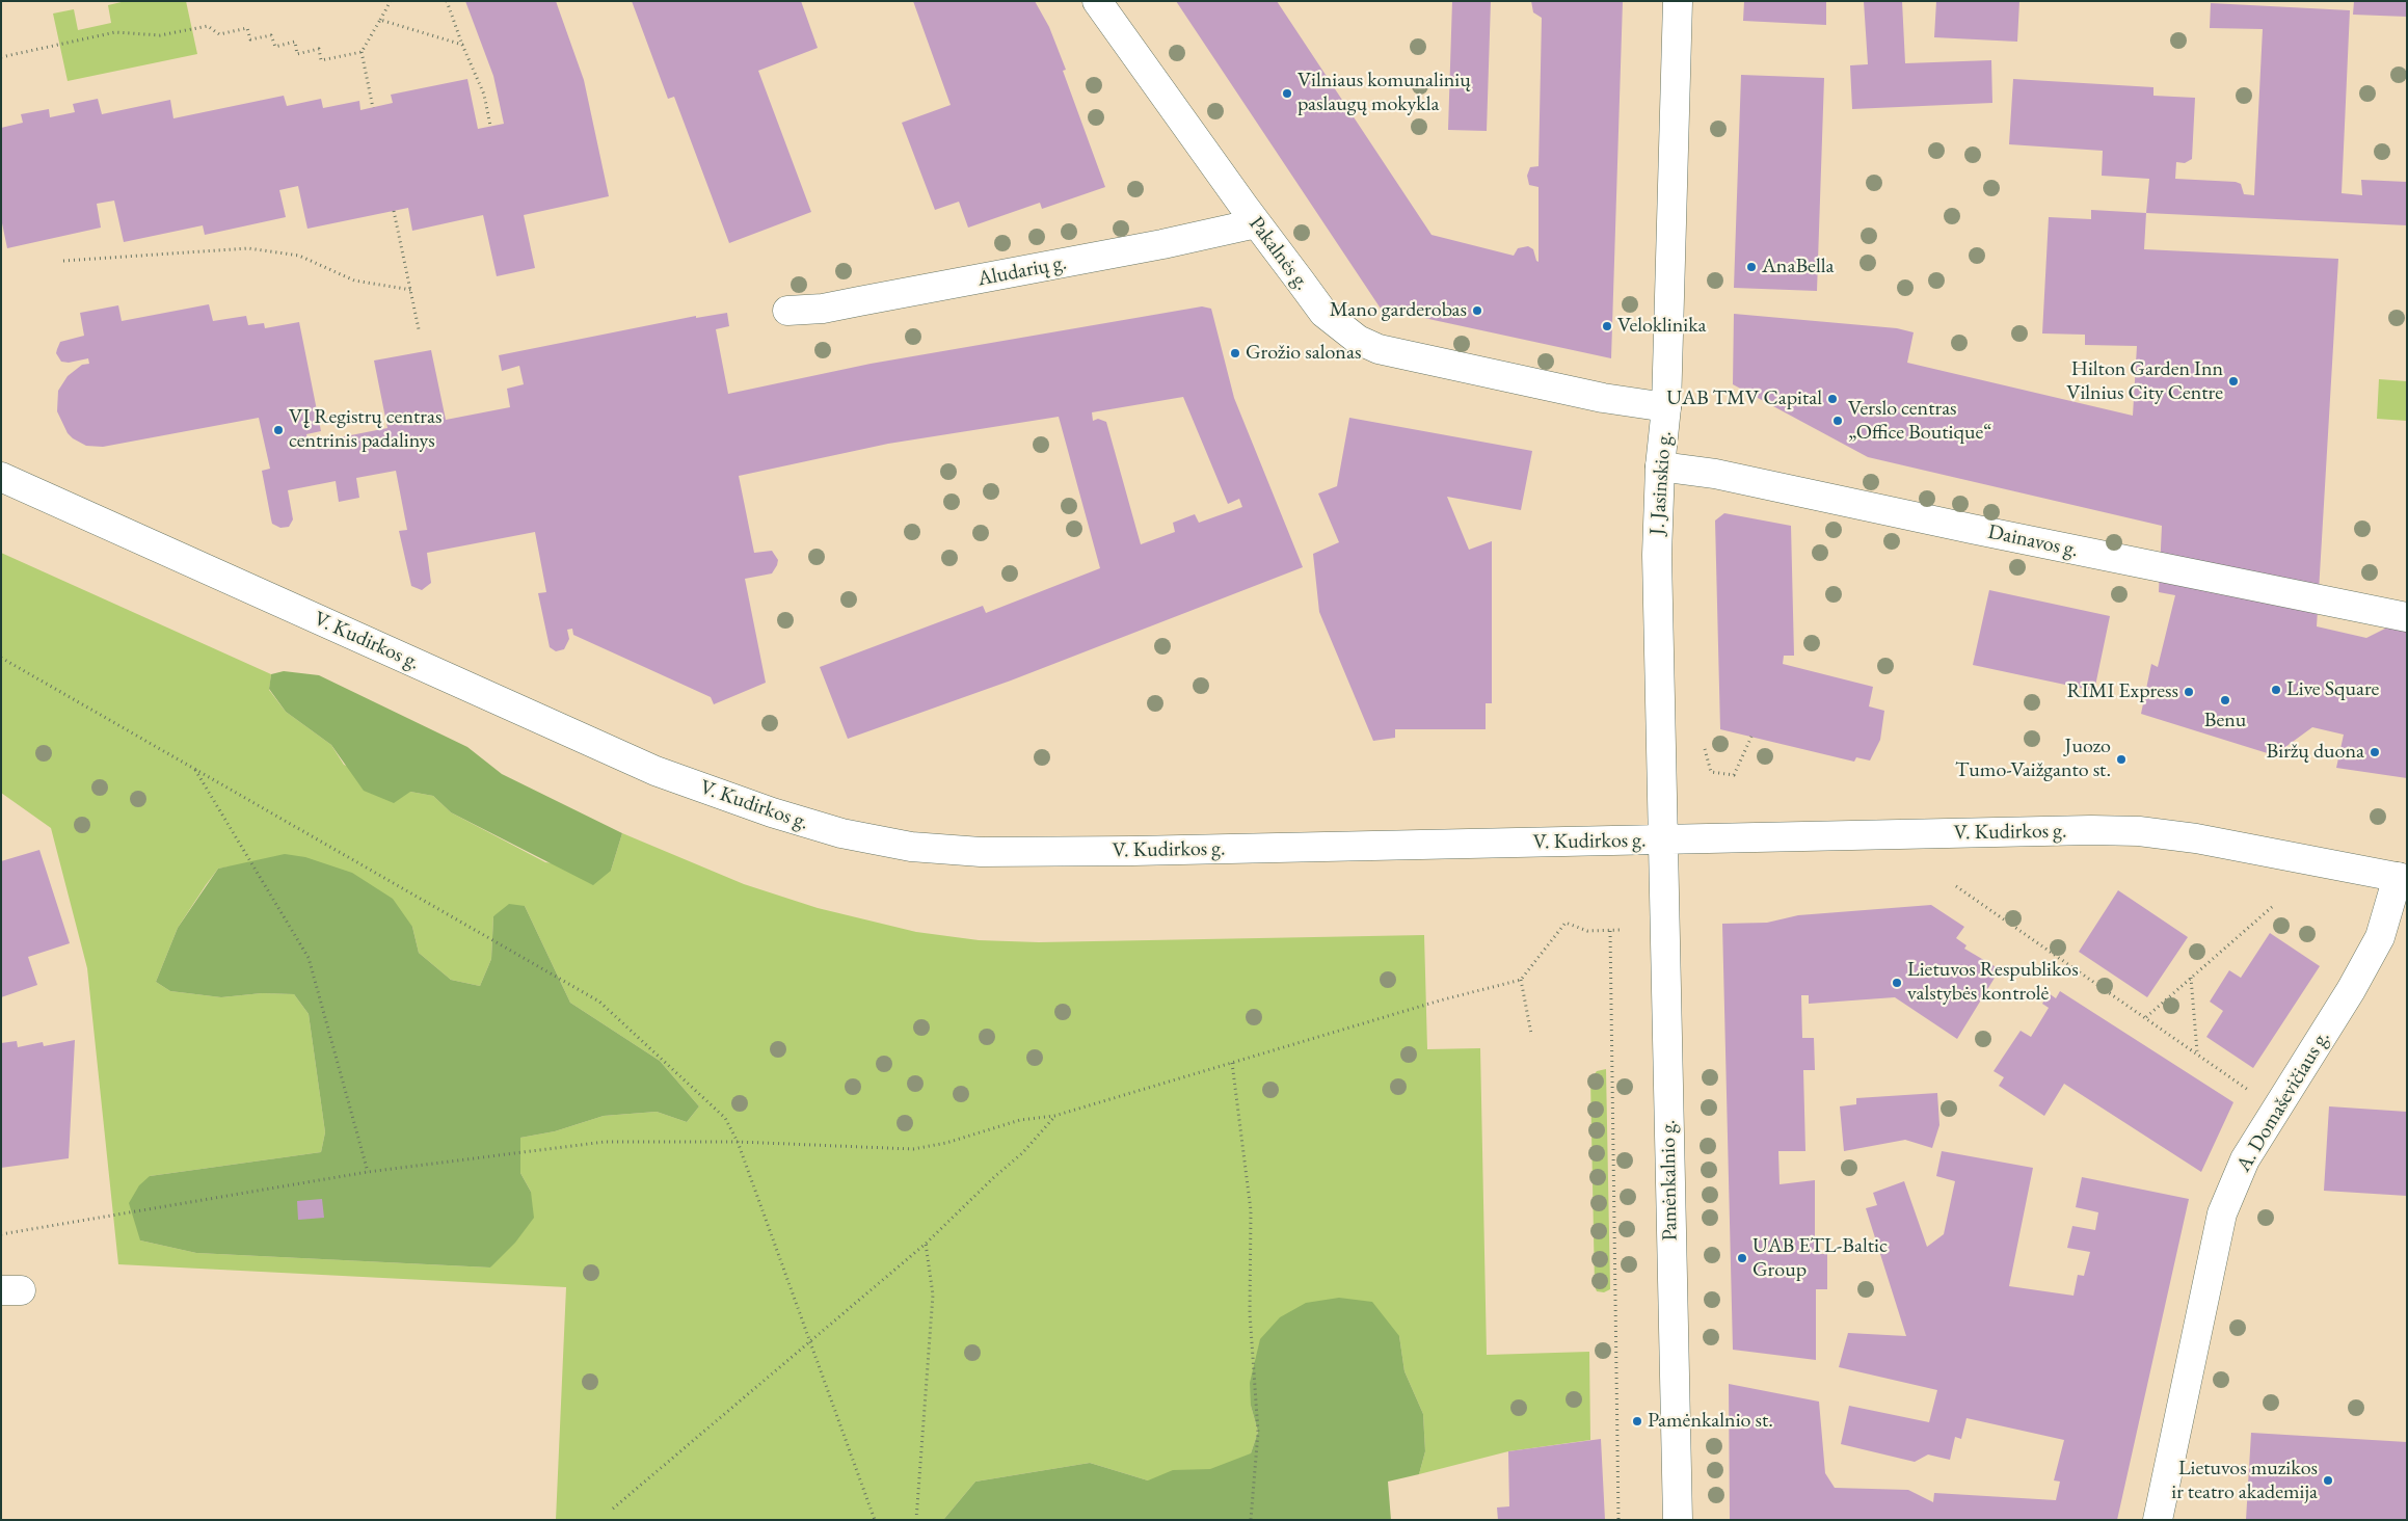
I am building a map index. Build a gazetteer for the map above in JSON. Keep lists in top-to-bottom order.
{
  "streets": {
    "main road": [
      "Pakalnės g.",
      "Aludarių g.",
      "J. Jasinskio g.",
      "Dainavos g.",
      "V. Kudirkos g.",
      "A. Domaševičiaus g.",
      "Pamėnkalnio g."
    ]
  },
  "crossings": [
    ["Pakalnės g.", "Aludarių g."],
    ["Pakalnės g.", "J. Jasinskio g."],
    ["J. Jasinskio g.", "Dainavos g."],
    ["J. Jasinskio g.", "V. Kudirkos g."],
    ["J. Jasinskio g.", "Pamėnkalnio g."],
    ["V. Kudirkos g.", "A. Domaševičiaus g."],
    ["V. Kudirkos g.", "Pamėnkalnio g."]
  ],
  "places": [
    "Vilniaus komunalinių paslaugų mokykla",
    "AnaBella",
    "Mano garderobas",
    "Veloklinika",
    "Grožio salonas",
    "Hilton Garden Inn Vilnius City Centre",
    "UAB TMV Capital",
    "Verslo centras „Office Boutique“",
    "VĮ Registrų centras centrinis padalinys",
    "Live Square",
    "RIMI Express",
    "Benu",
    "Biržų duona",
    "Juozo Tumo-Vaižganto st.",
    "Lietuvos Respublikos valstybės kontrolė",
    "UAB ETL-Baltic Group",
    "Pamėnkalnio st.",
    "Lietuvos muzikos ir teatro akademija"
  ]
}
